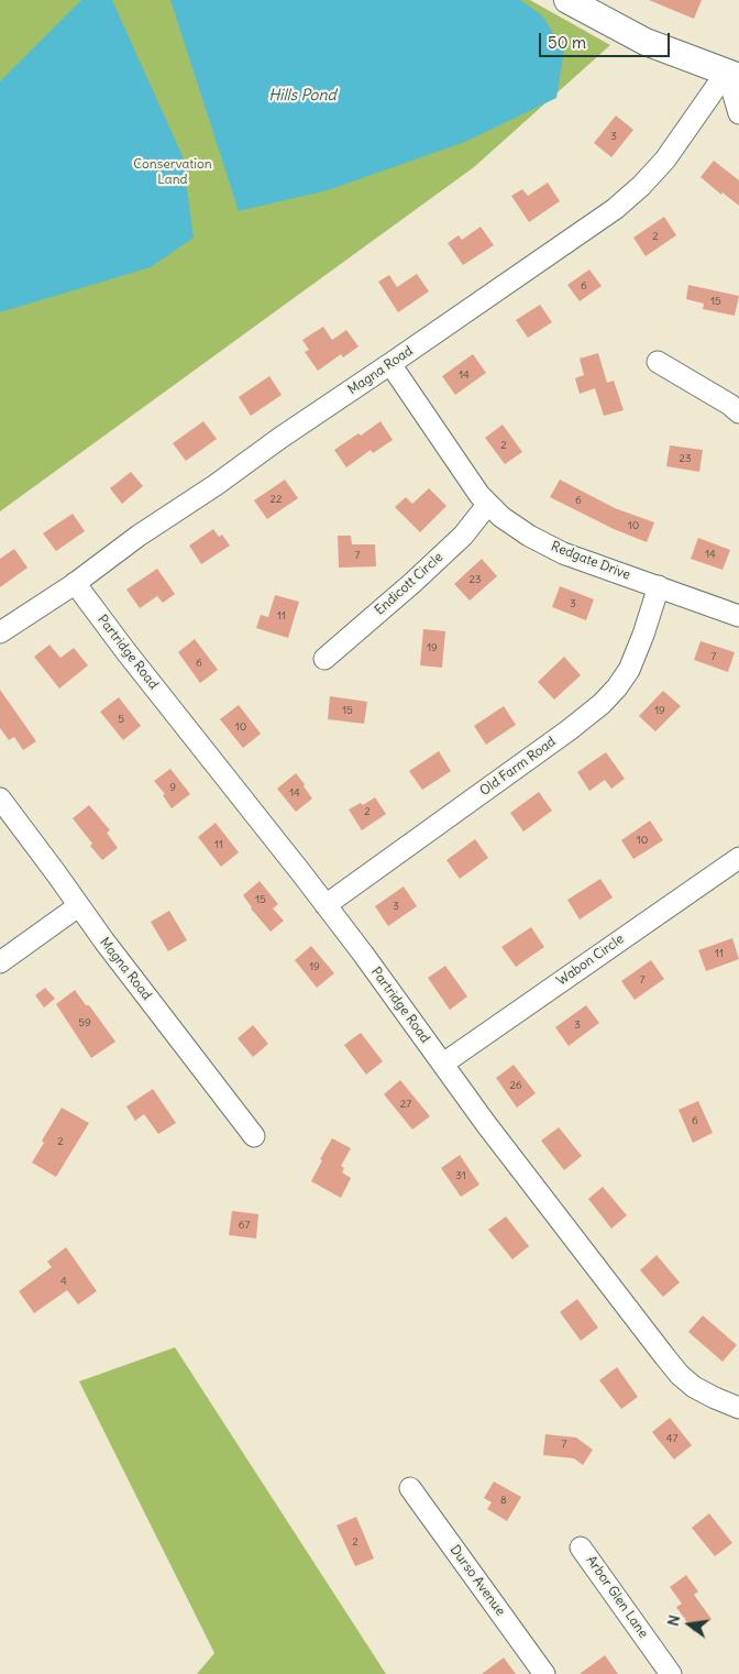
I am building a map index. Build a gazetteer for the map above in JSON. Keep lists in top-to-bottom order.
{
  "streets": {
    "street": [
      "Magna Road",
      "Redgate Drive",
      "Endicott Circle",
      "Partridge Road",
      "Old Farm Road",
      "Wabon Circle",
      "Durso Avenue",
      "Arbor Glen Lane"
    ]
  },
  "crossings": [
    ["Magna Road", "Redgate Drive"],
    ["Magna Road", "Partridge Road"],
    ["Redgate Drive", "Endicott Circle"],
    ["Redgate Drive", "Old Farm Road"],
    ["Partridge Road", "Old Farm Road"],
    ["Partridge Road", "Wabon Circle"]
  ],
  "water": ["Hills Pond"],
  "parks": ["Conservation Land"],
  "house_numbers": [
    "3",
    "2",
    "6",
    "15",
    "14",
    "2",
    "23",
    "22",
    "6",
    "10",
    "14",
    "7",
    "23",
    "3",
    "11",
    "19",
    "7",
    "6",
    "15",
    "19",
    "5",
    "10",
    "9",
    "14",
    "2",
    "10",
    "11",
    "15",
    "3",
    "11",
    "19",
    "7",
    "59",
    "3",
    "26",
    "27",
    "6",
    "2",
    "31",
    "67",
    "4",
    "47",
    "7",
    "8",
    "2"
  ],
  "scale_bar": "50 m",
  "north": "left"
}
